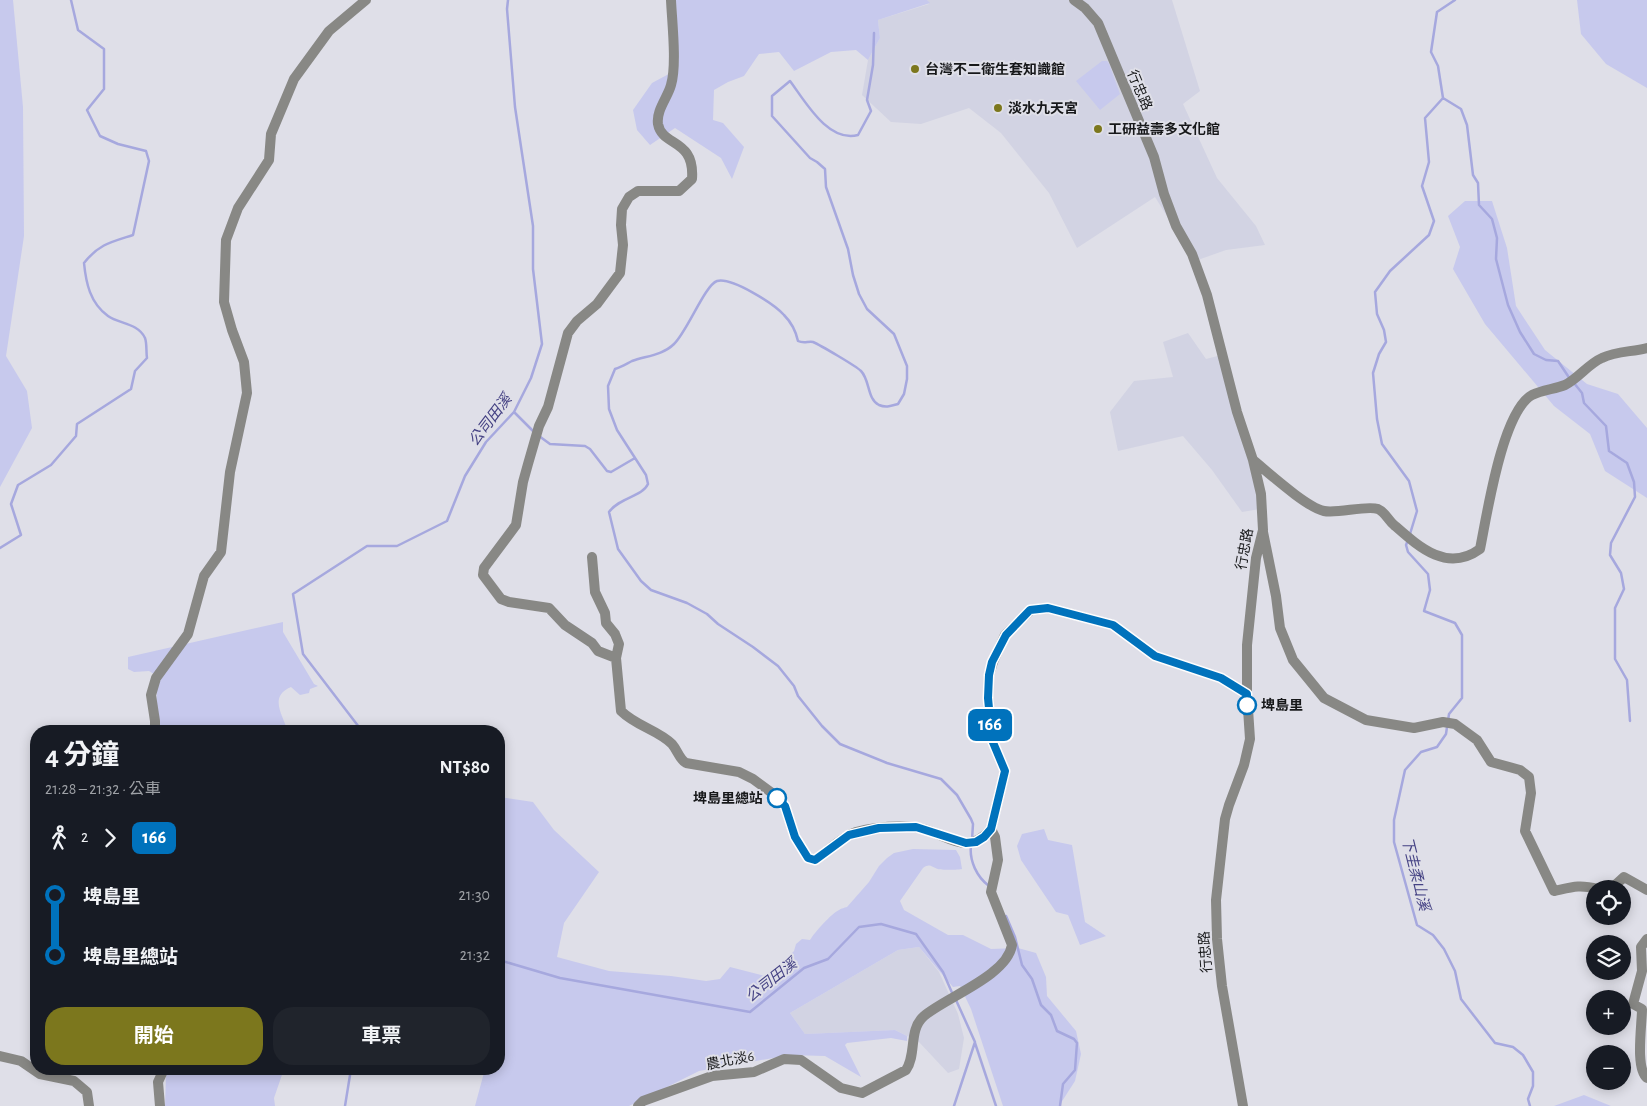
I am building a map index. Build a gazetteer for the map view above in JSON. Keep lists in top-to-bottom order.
{
  "streets": {
    "street": ["行忠路", "農北淡6"]
  },
  "water": ["公司田溪", "下圭柔山溪"],
  "places": [
    "台灣不二衛生套知識館",
    "淡水九天宮",
    "工研益壽多文化館",
    "埤島里",
    "埤島里總站"
  ],
  "lines": ["bus line 166"],
  "page": {
    "on_map": "166",
    "heading": ["4 分鐘", "21:28 – 21:32 · 公車", "NT$80"],
    "legs": ["2", "166"],
    "list": [
      {
        "name": "埤島里",
        "value": "21:30"
      },
      {
        "name": "埤島里總站",
        "value": "21:32"
      }
    ],
    "map_buttons": ["+", "−"],
    "buttons": ["開始", "車票"]
  }
}
